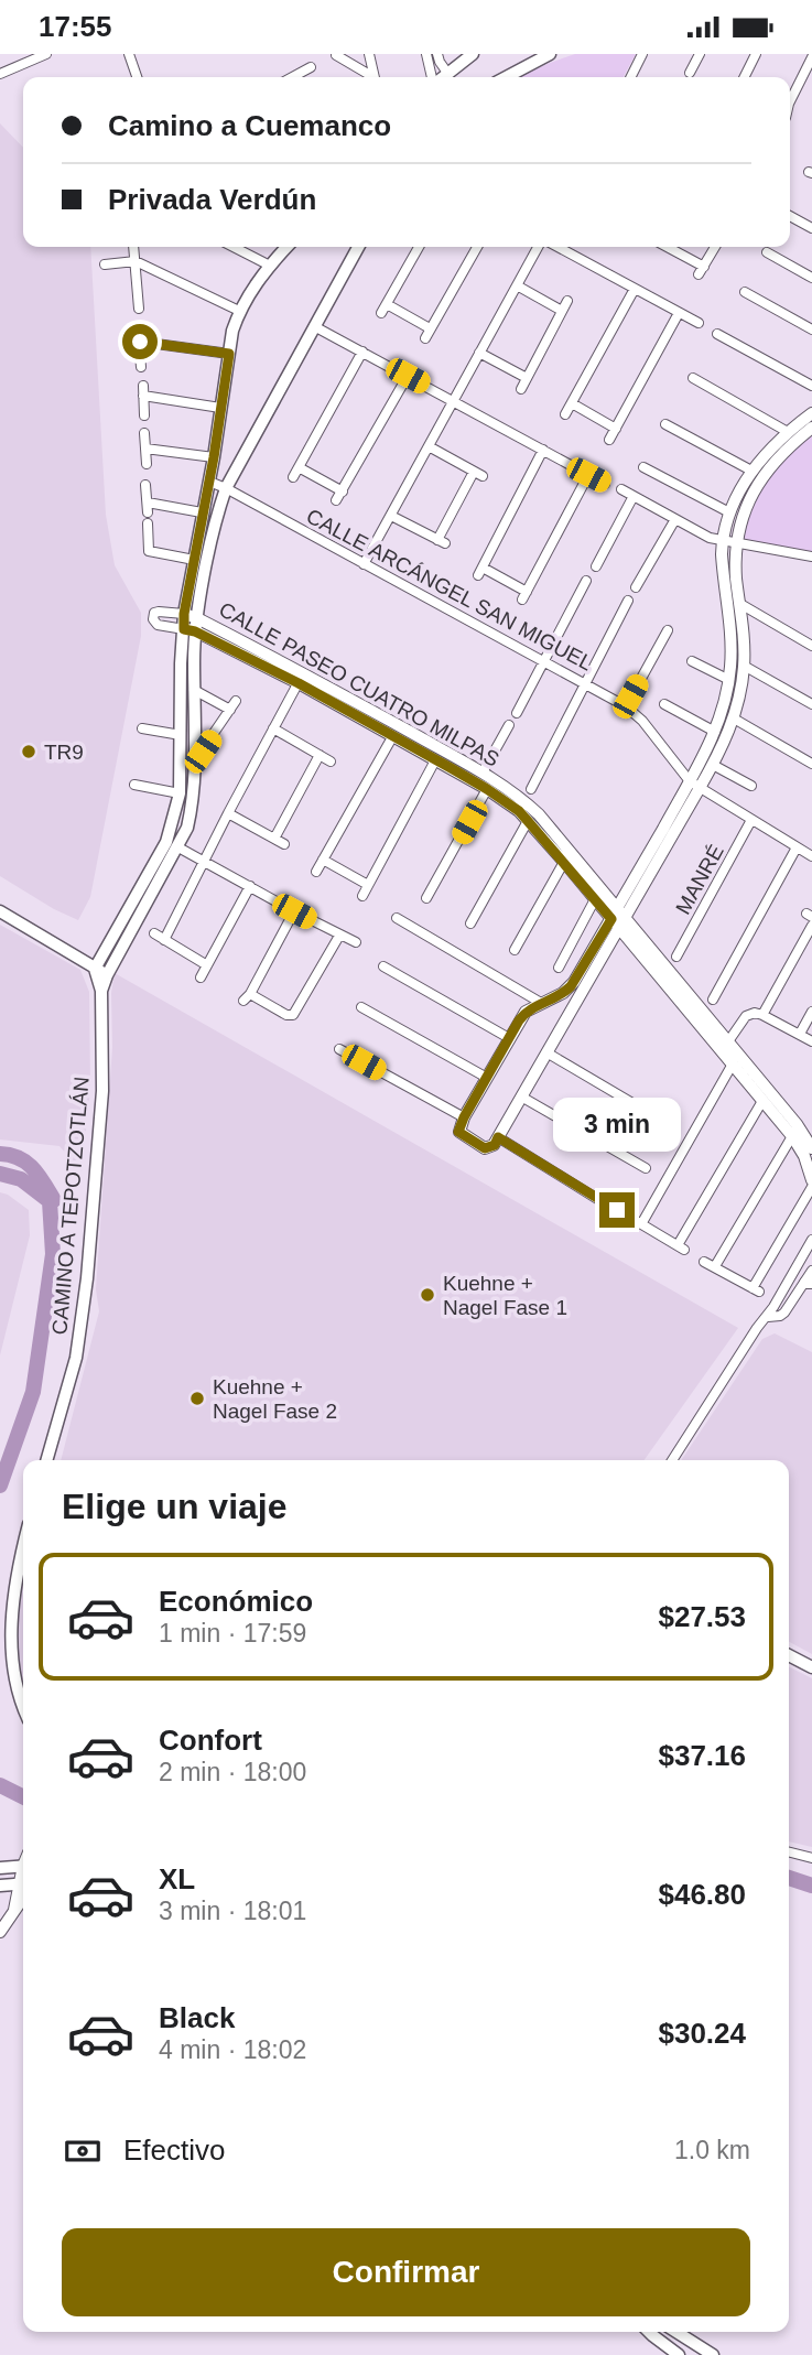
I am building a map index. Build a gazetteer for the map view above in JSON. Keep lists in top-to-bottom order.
{
  "streets": {
    "main road": ["CAMINO A TEPOTZOTLÁN"],
    "street": ["CALLE ARCÁNGEL SAN MIGUEL", "CALLE PASEO CUATRO MILPAS", "MANRÉ"]
  },
  "crossings": [
    ["CALLE ARCÁNGEL SAN MIGUEL", "CAMINO A TEPOTZOTLÁN"],
    ["CALLE PASEO CUATRO MILPAS", "CAMINO A TEPOTZOTLÁN"]
  ],
  "places": ["TR9", "Kuehne + Nagel Fase 1", "Kuehne + Nagel Fase 2"],
  "page": {
    "status": "17:55",
    "banner": ["Camino a Cuemanco", "Privada Verdún"],
    "bubble": "3 min",
    "heading": "Elige un viaje",
    "list": [
      {
        "name": "Económico",
        "note": "1 min · 17:59",
        "value": "$27.53"
      },
      {
        "name": "Confort",
        "note": "2 min · 18:00",
        "value": "$37.16"
      },
      {
        "name": "XL",
        "note": "3 min · 18:01",
        "value": "$46.80"
      },
      {
        "name": "Black",
        "note": "4 min · 18:02",
        "value": "$30.24"
      }
    ],
    "pay": ["Efectivo", "1.0 km"],
    "buttons": "Confirmar"
  }
}
